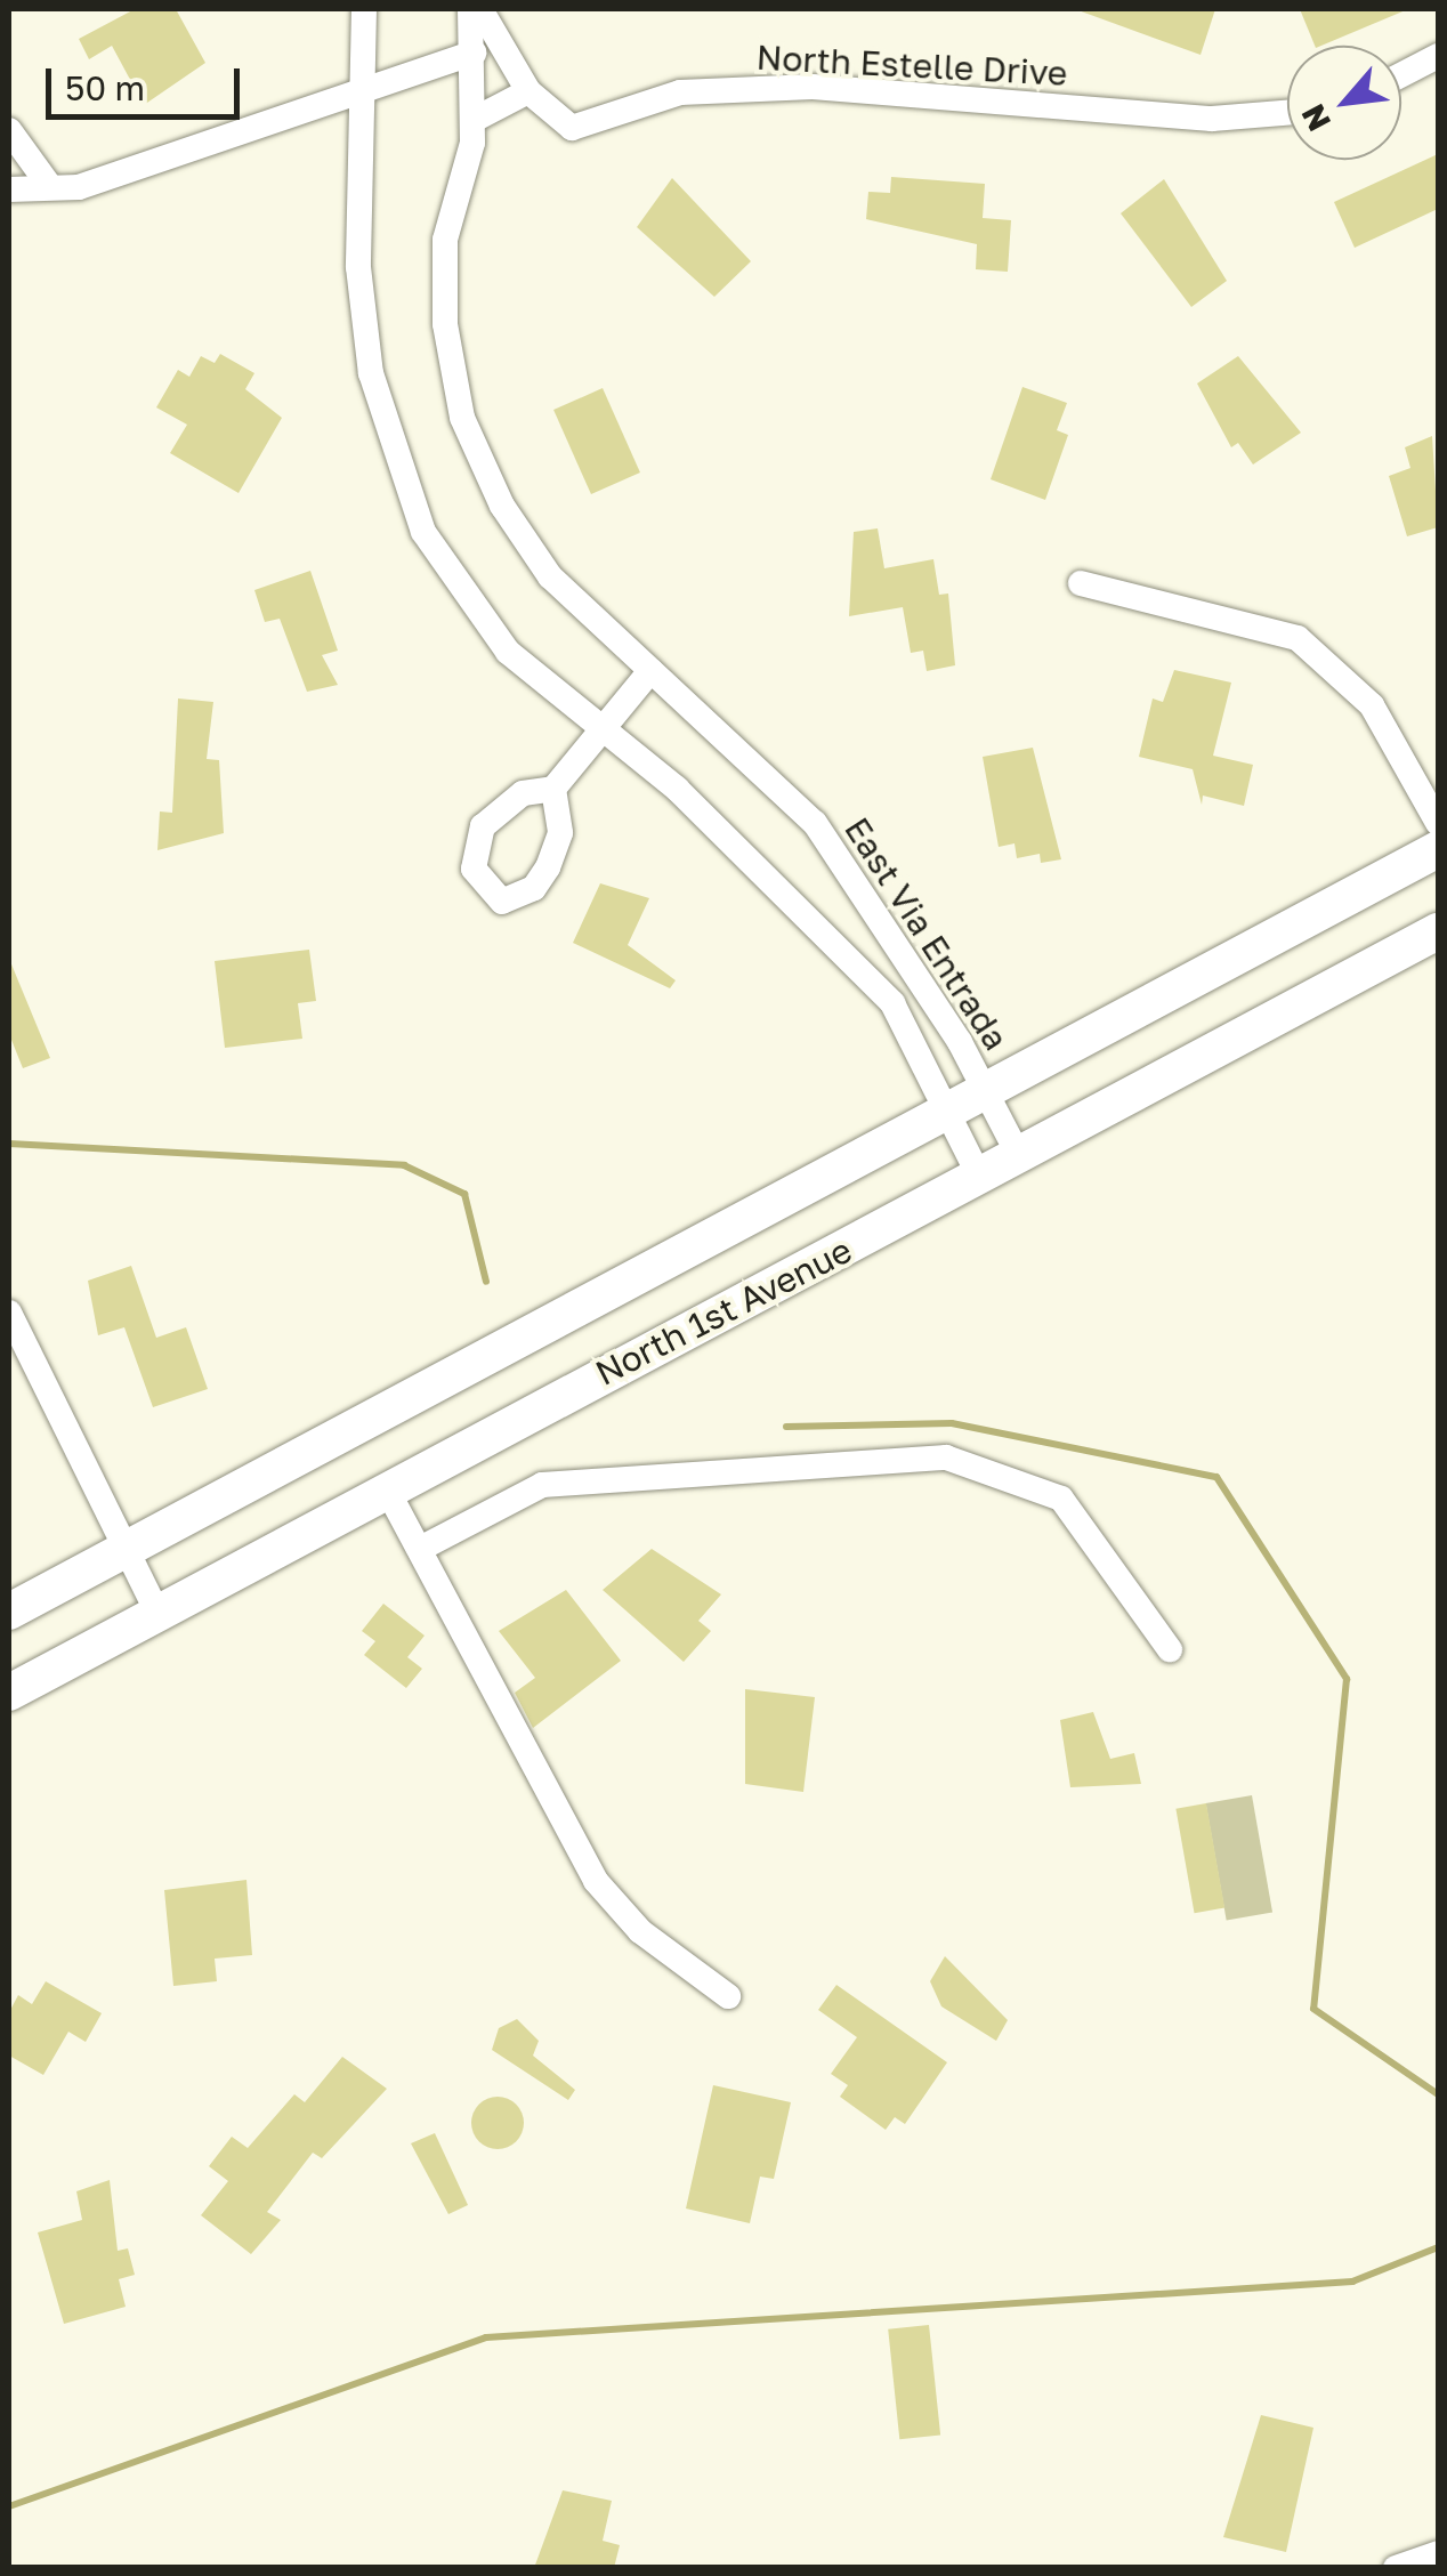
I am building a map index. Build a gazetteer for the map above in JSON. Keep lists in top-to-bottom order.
{
  "streets": {
    "main road": ["North 1st Avenue"],
    "street": ["North Estelle Drive", "East Via Entrada"]
  },
  "crossings": [
    ["East Via Entrada", "North 1st Avenue"]
  ],
  "scale_bar": "50 m",
  "north": "bottom left"
}
